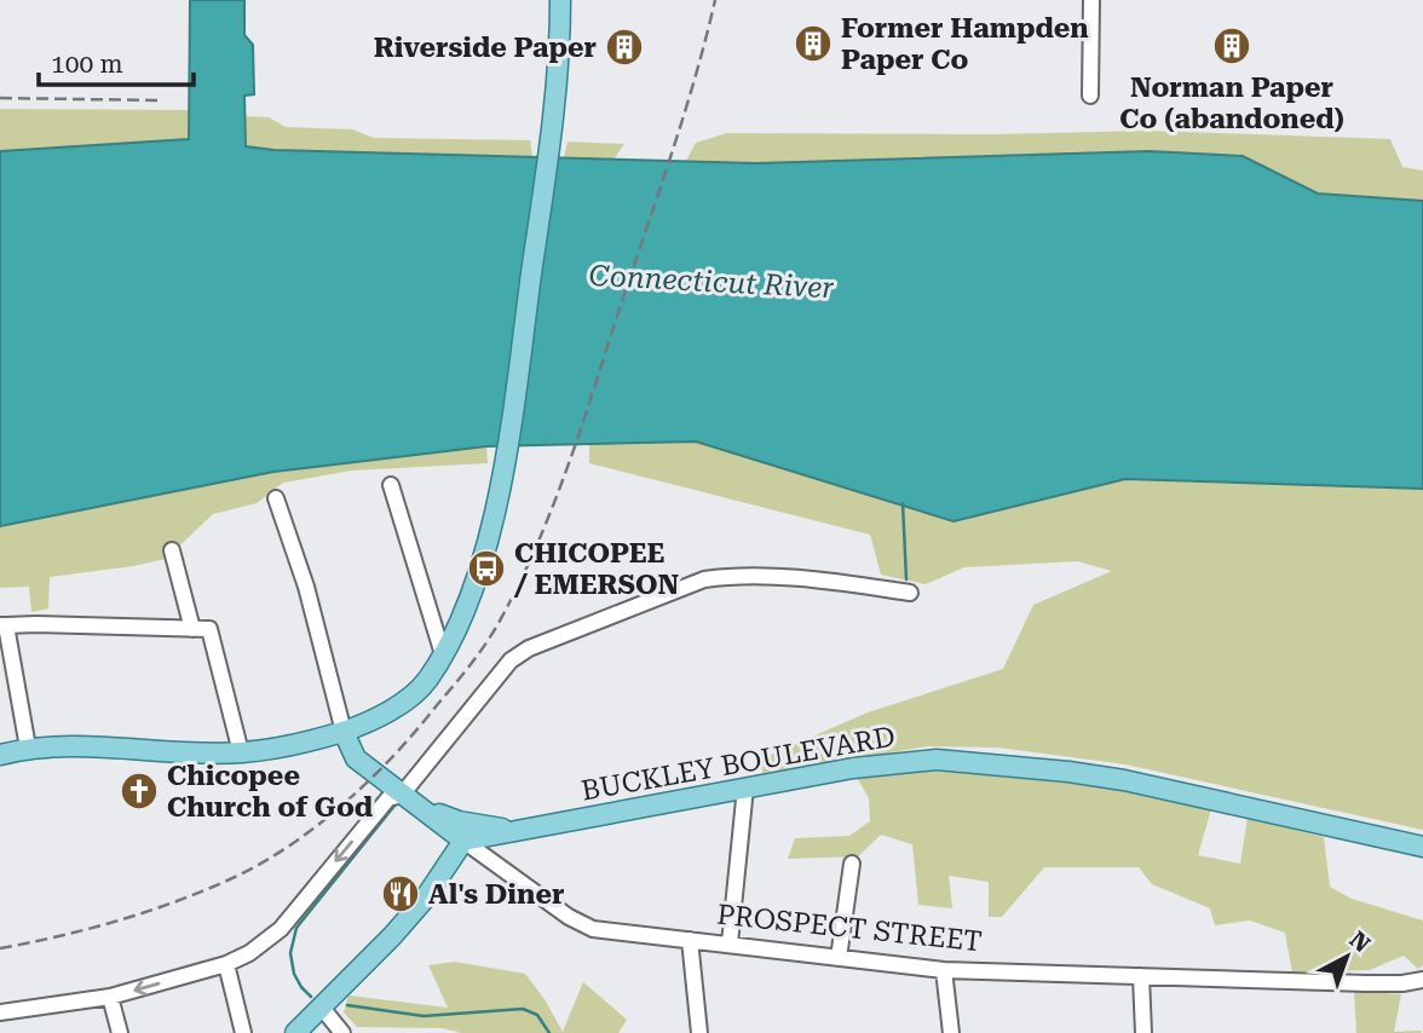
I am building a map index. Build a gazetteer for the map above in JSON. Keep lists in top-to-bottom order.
{
  "streets": {
    "main road": ["BUCKLEY BOULEVARD", "PROSPECT STREET"]
  },
  "crossings": [
    ["BUCKLEY BOULEVARD", "PROSPECT STREET"]
  ],
  "water": ["Connecticut River"],
  "places": {
    "building": ["Former Hampden Paper Co", "Norman Paper Co (abandoned)", "Riverside Paper"],
    "bus stop": ["CHICOPEE / EMERSON"],
    "church": ["Chicopee Church of God"],
    "restaurant": ["Al's Diner"]
  },
  "scale_bar": "100 m",
  "north": "top right"
}
